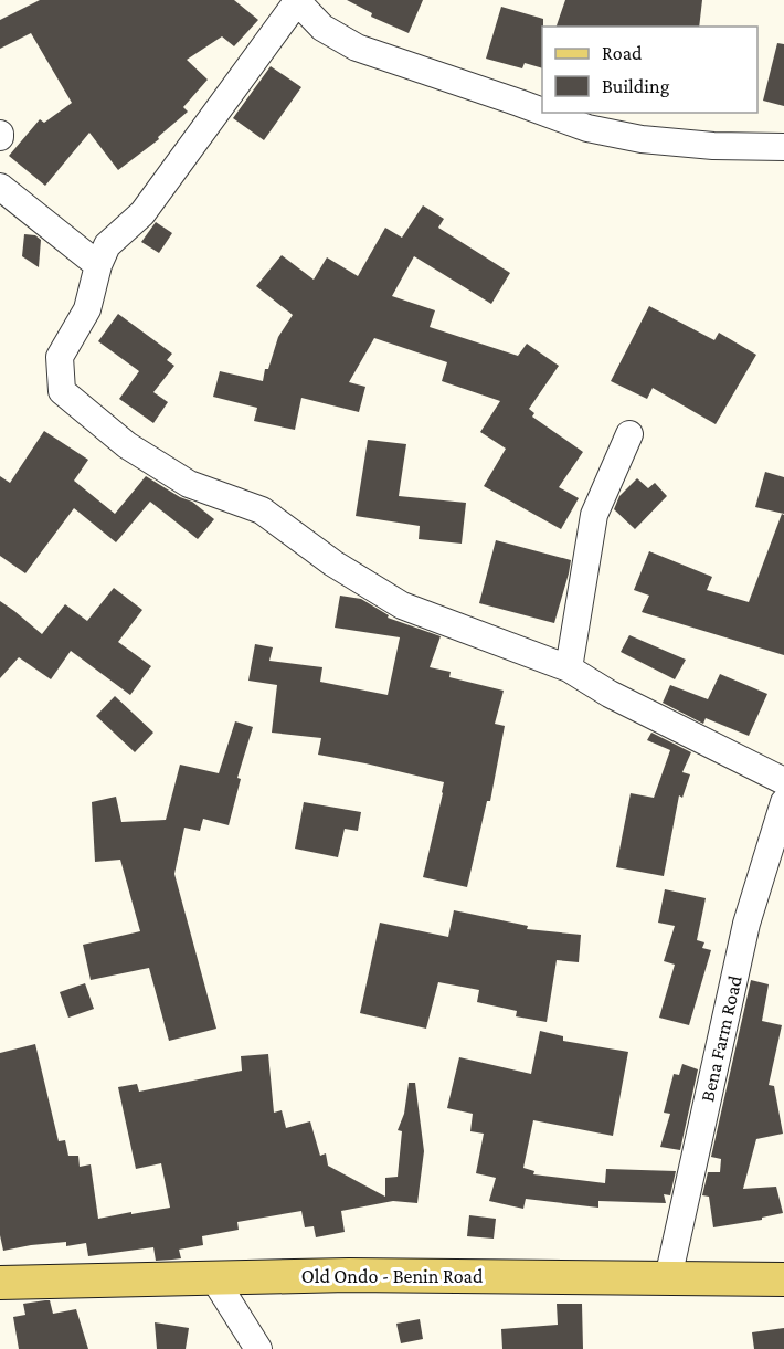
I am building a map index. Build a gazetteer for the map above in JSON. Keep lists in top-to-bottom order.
{
  "streets": {
    "main road": ["Old Ondo - Benin Road"],
    "street": ["Bena Farm Road"]
  },
  "crossings": [
    ["Bena Farm Road", "Old Ondo - Benin Road"]
  ],
  "legend": ["Road", "Building"]
}
